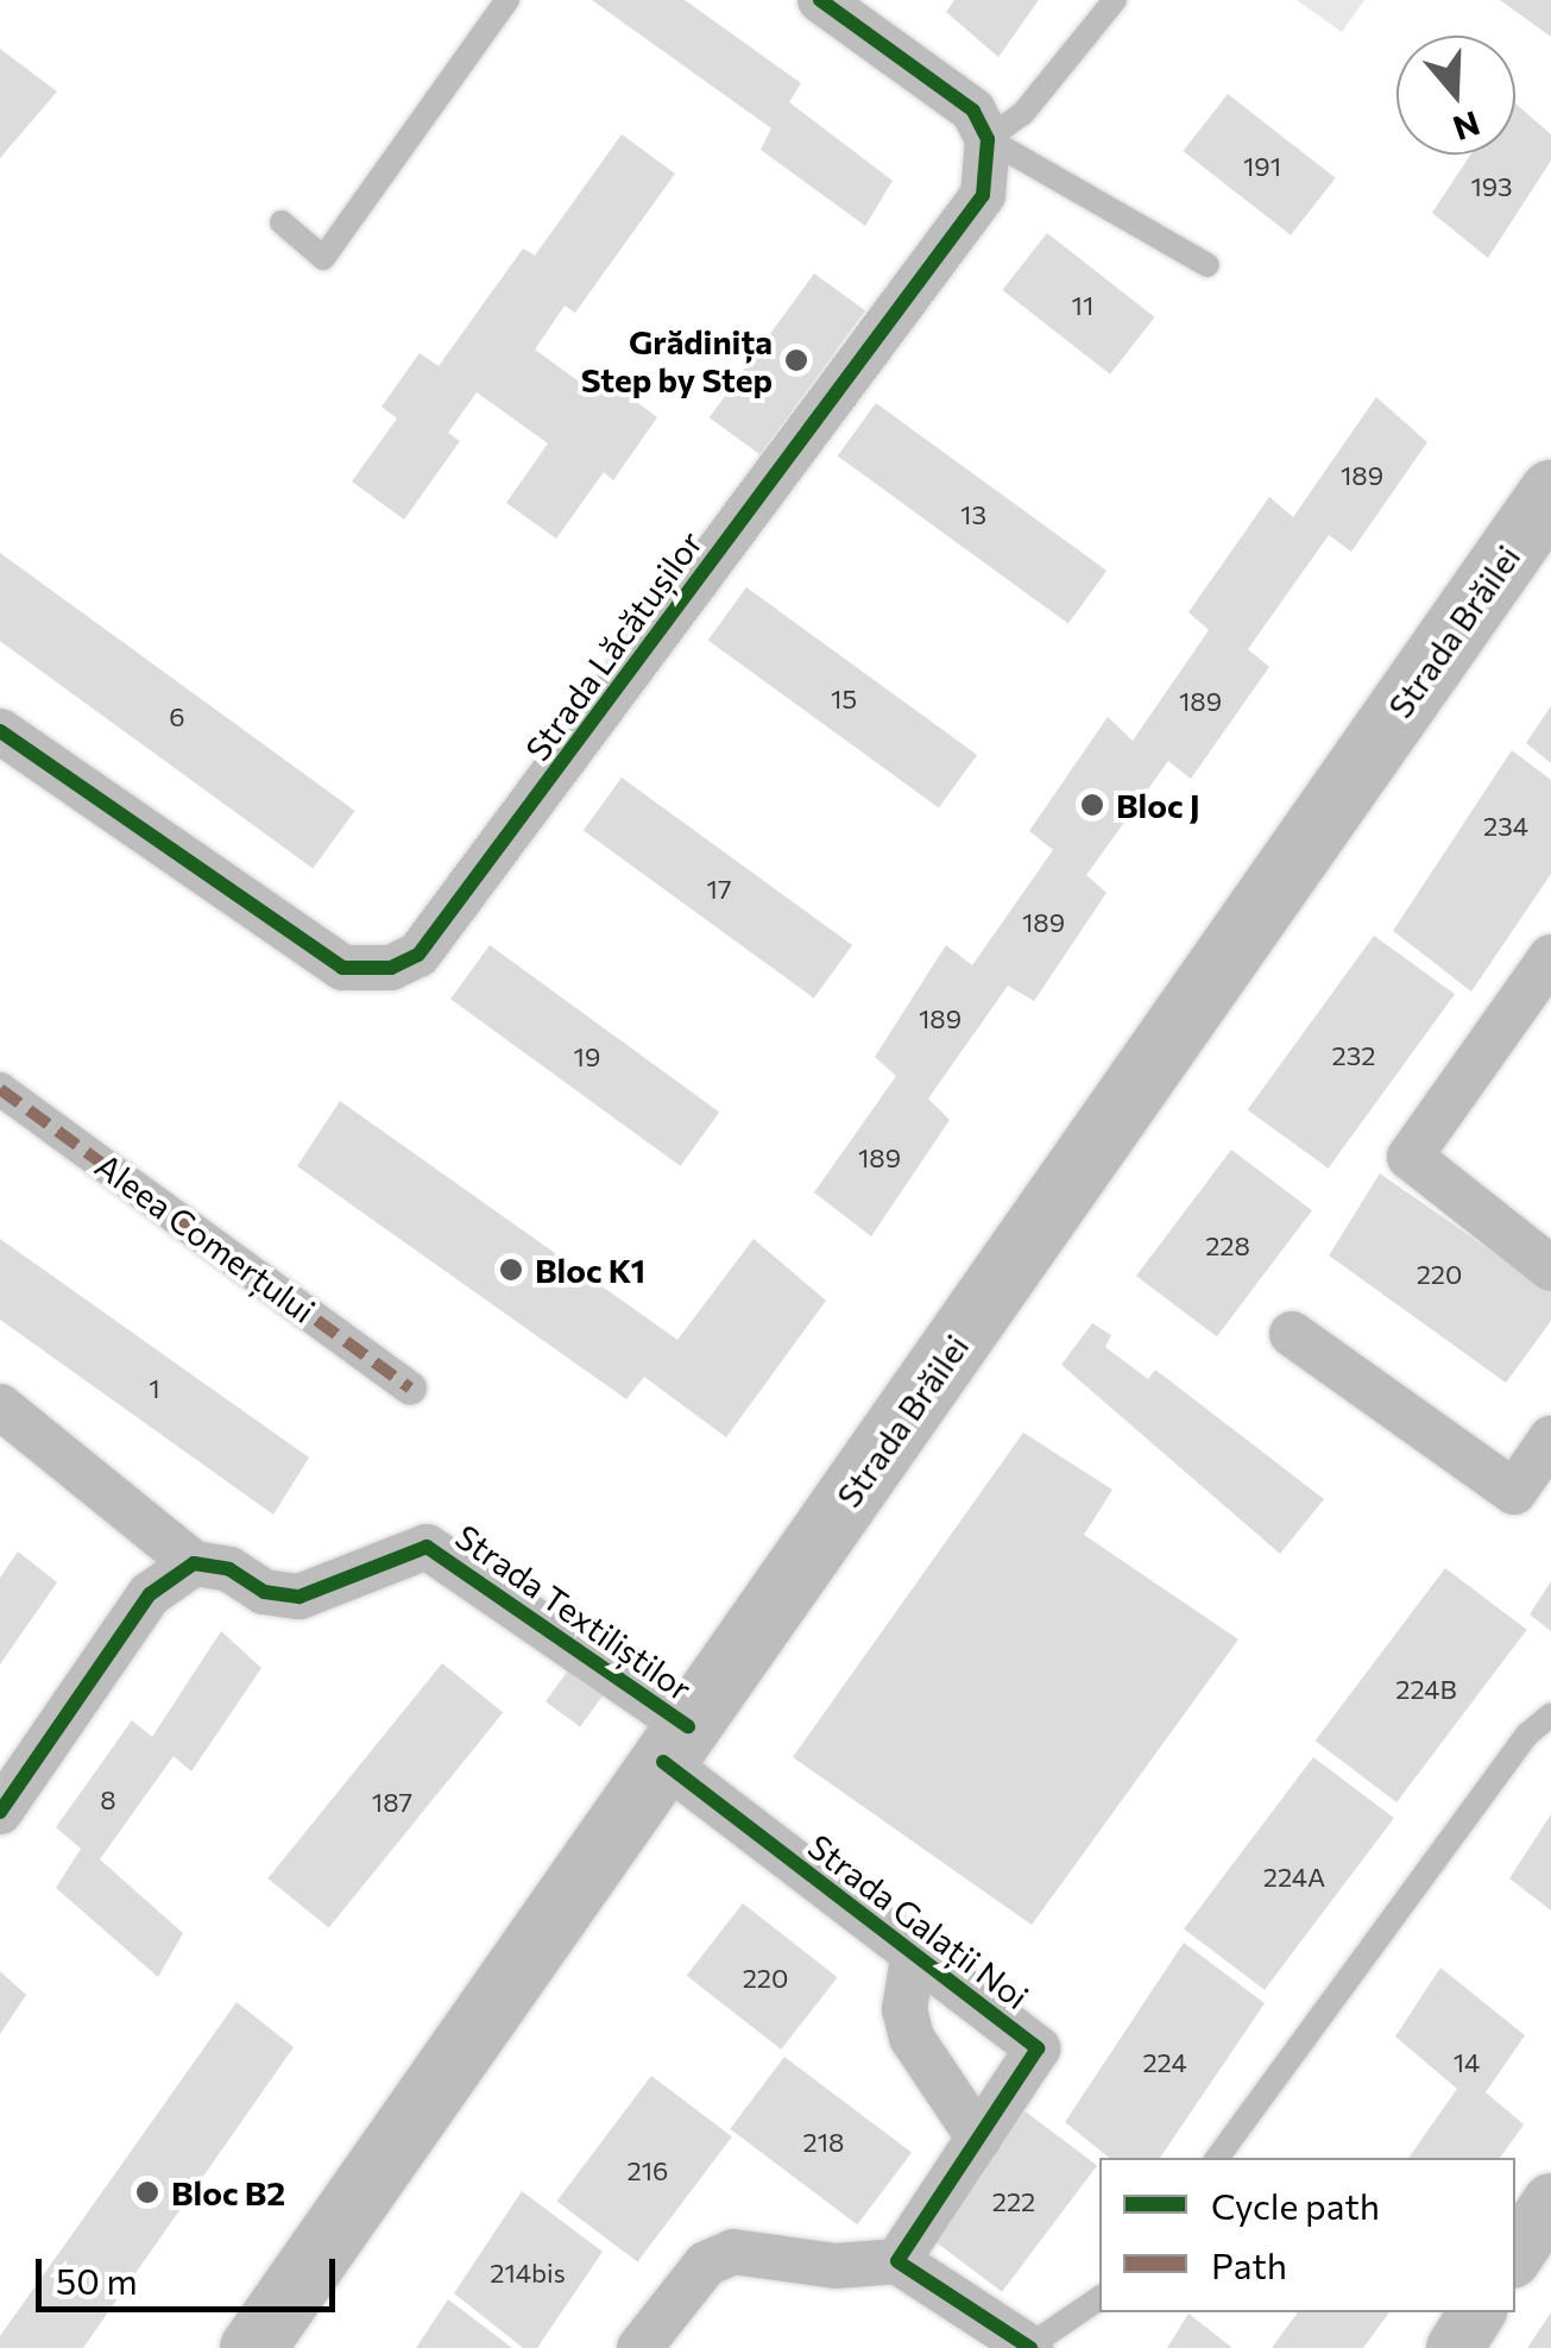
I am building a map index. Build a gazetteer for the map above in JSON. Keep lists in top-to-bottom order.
{
  "streets": {
    "main road": ["Strada Brăilei"],
    "street": [
      "Strada Lăcătușilor",
      "Aleea Comerțului",
      "Strada Textiliștilor",
      "Strada Galații Noi"
    ]
  },
  "crossings": [
    ["Strada Brăilei", "Strada Textiliștilor"],
    ["Strada Brăilei", "Strada Galații Noi"],
    ["Strada Textiliștilor", "Strada Galații Noi"]
  ],
  "places": [
    "Grădinița Step by Step",
    "Bloc J",
    "Bloc K1",
    "Bloc B2"
  ],
  "house_numbers": [
    "191",
    "193",
    "11",
    "189",
    "13",
    "15",
    "189",
    "6",
    "234",
    "17",
    "189",
    "189",
    "232",
    "19",
    "189",
    "228",
    "220",
    "1",
    "224B",
    "8",
    "187",
    "224A",
    "220",
    "224",
    "14",
    "218",
    "216",
    "222",
    "214bis"
  ],
  "legend": ["Cycle path", "Path"],
  "scale_bar": "50 m",
  "north": "bottom"
}
